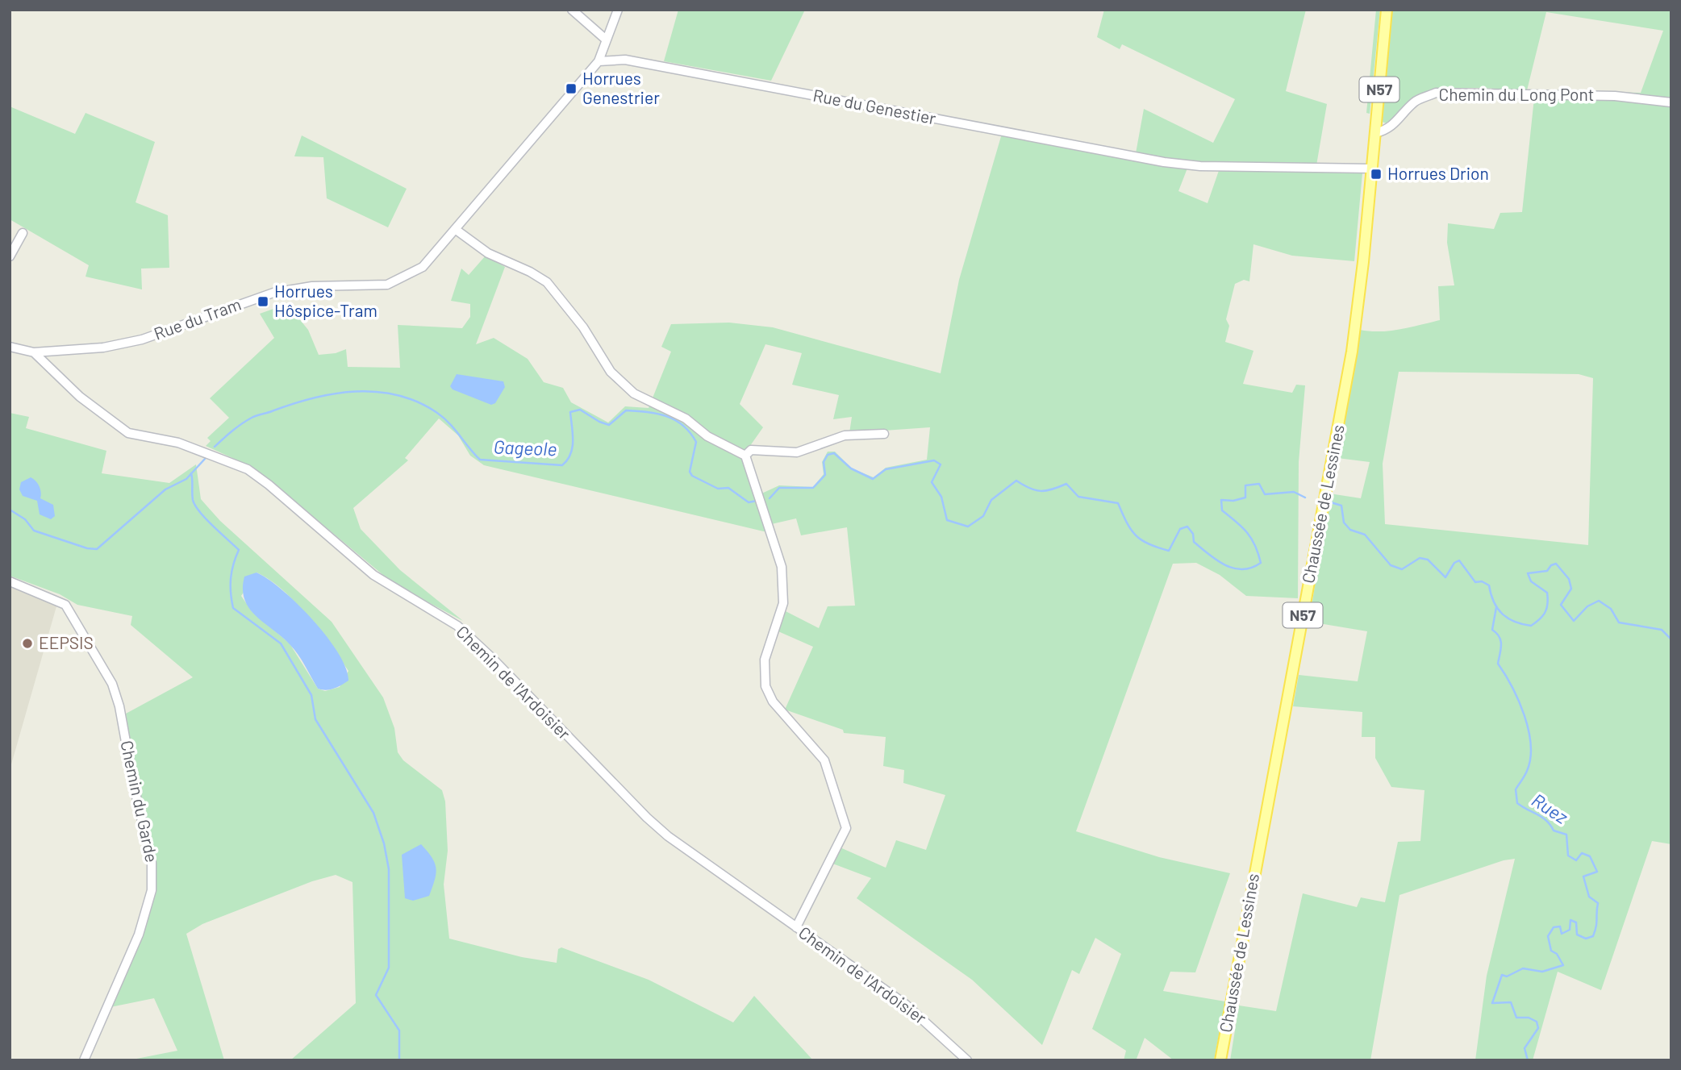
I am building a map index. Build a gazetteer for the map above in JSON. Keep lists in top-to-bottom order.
{
  "streets": {
    "main road": ["N57", "Chaussée de Lessines"],
    "street": [
      "Chemin du Long Pont",
      "Rue du Genestier",
      "Rue du Tram",
      "Chemin de l'Ardoisier",
      "Chemin du Garde"
    ]
  },
  "crossings": [
    ["Chemin du Long Pont", "Chaussée de Lessines"],
    ["Rue du Genestier", "Chaussée de Lessines"],
    ["Rue du Tram", "Chemin de l'Ardoisier"]
  ],
  "water": ["Gageole", "Ruez"],
  "places": {
    "transit": ["Horrues Genestrier", "Horrues Drion", "Horrues Hôspice-Tram"],
    "other": ["EEPSIS"]
  }
}
